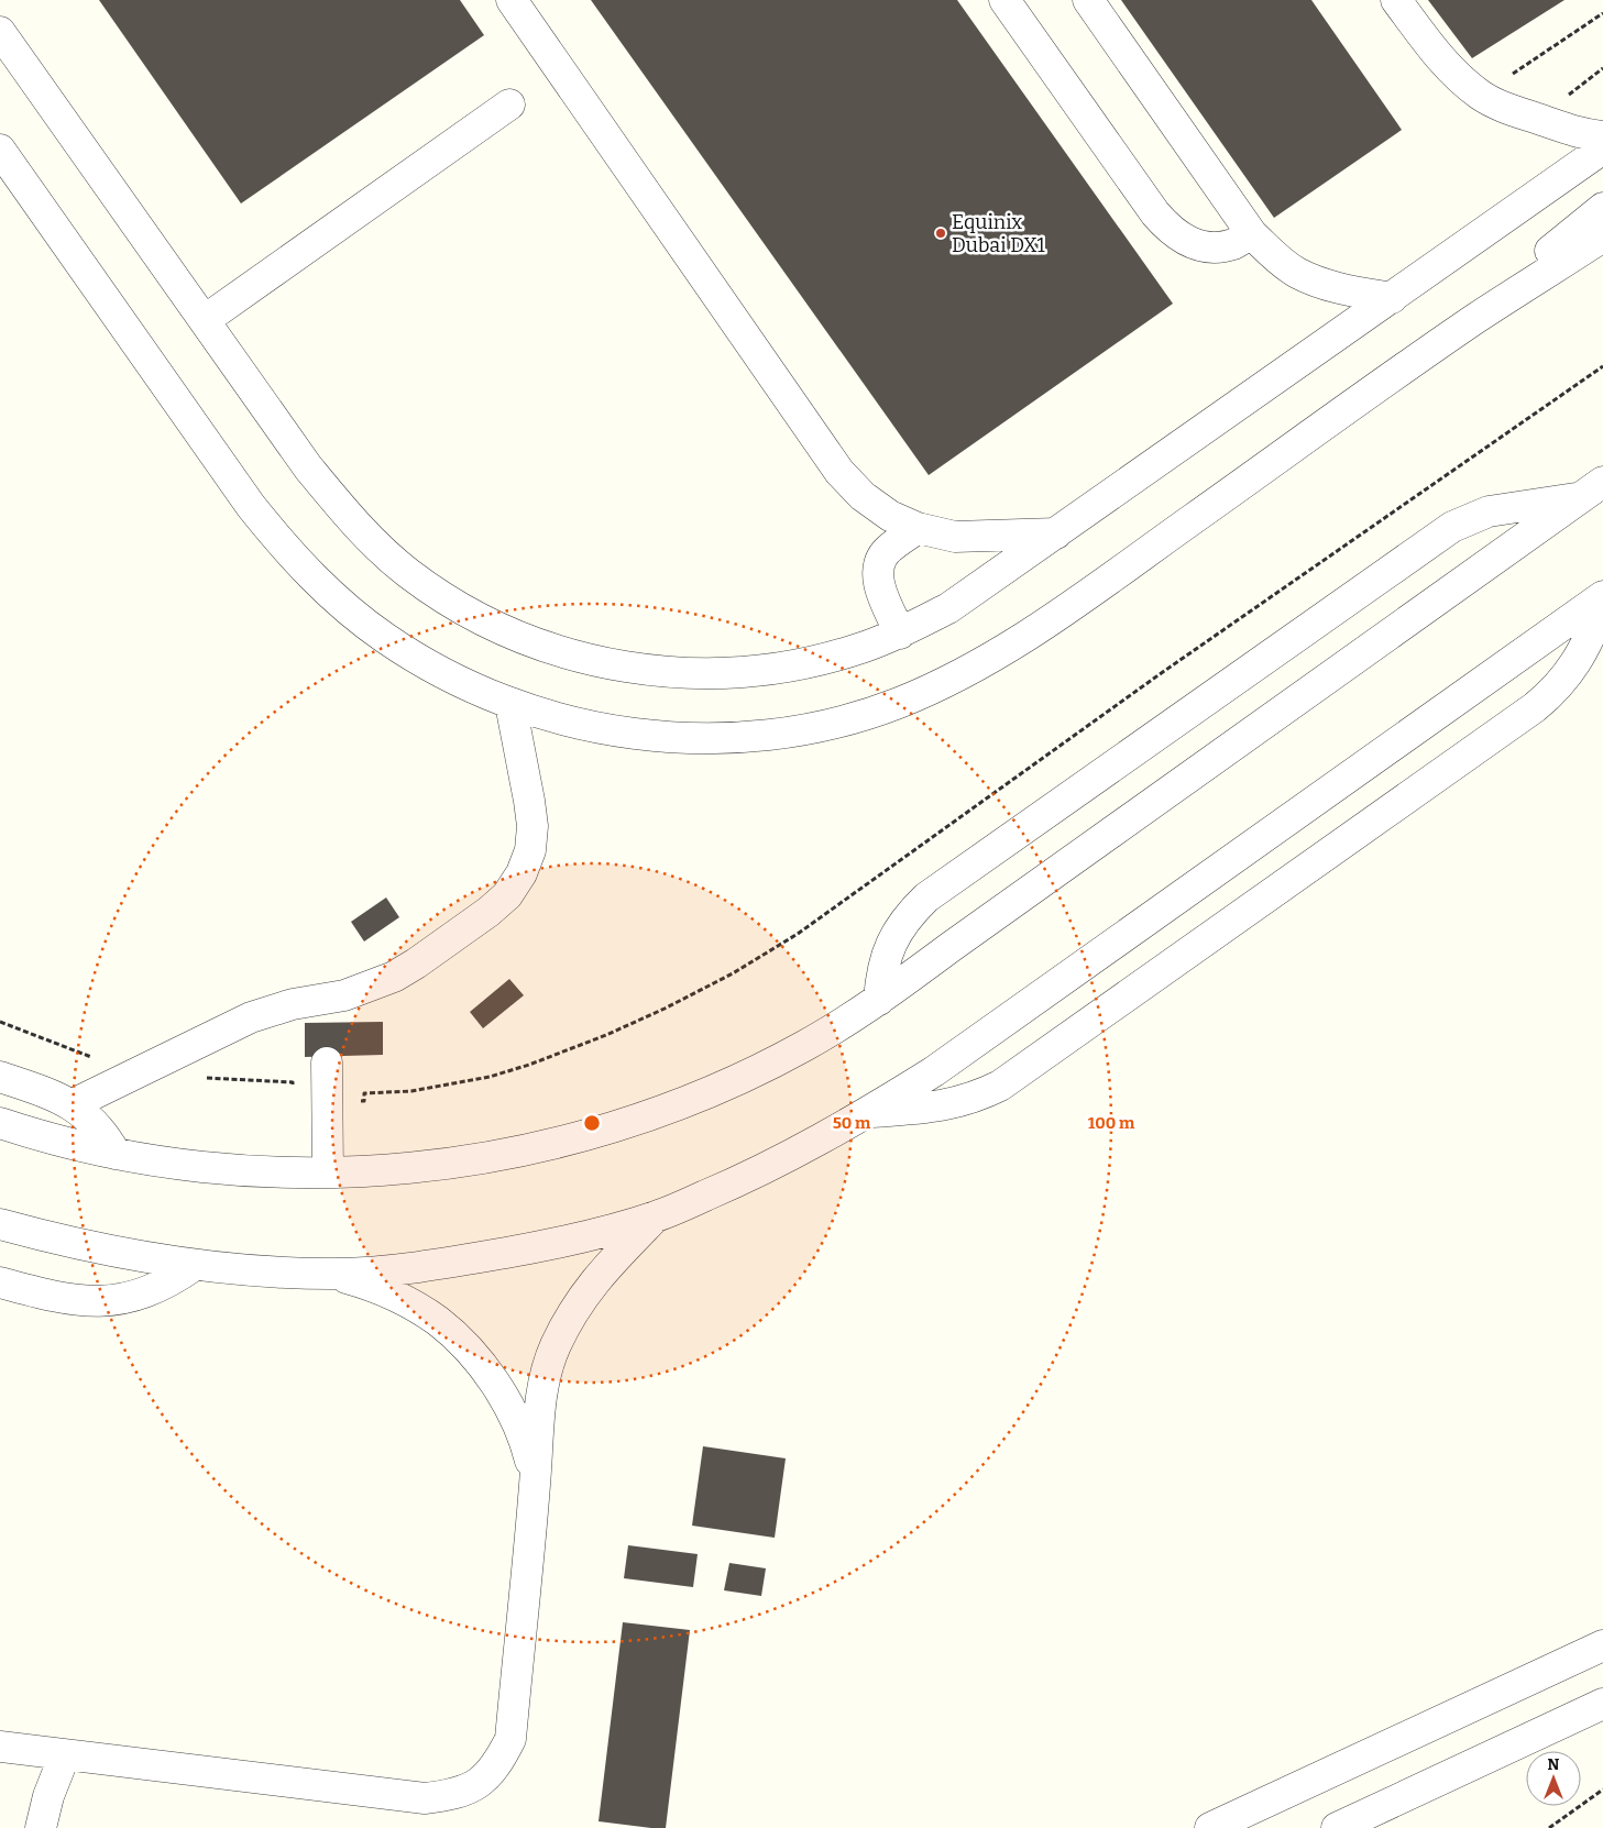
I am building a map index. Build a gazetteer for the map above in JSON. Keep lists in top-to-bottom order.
{
  "places": ["Equinix Dubai DX1"],
  "north": "top",
  "rings": ["50 m", "100 m"]
}
